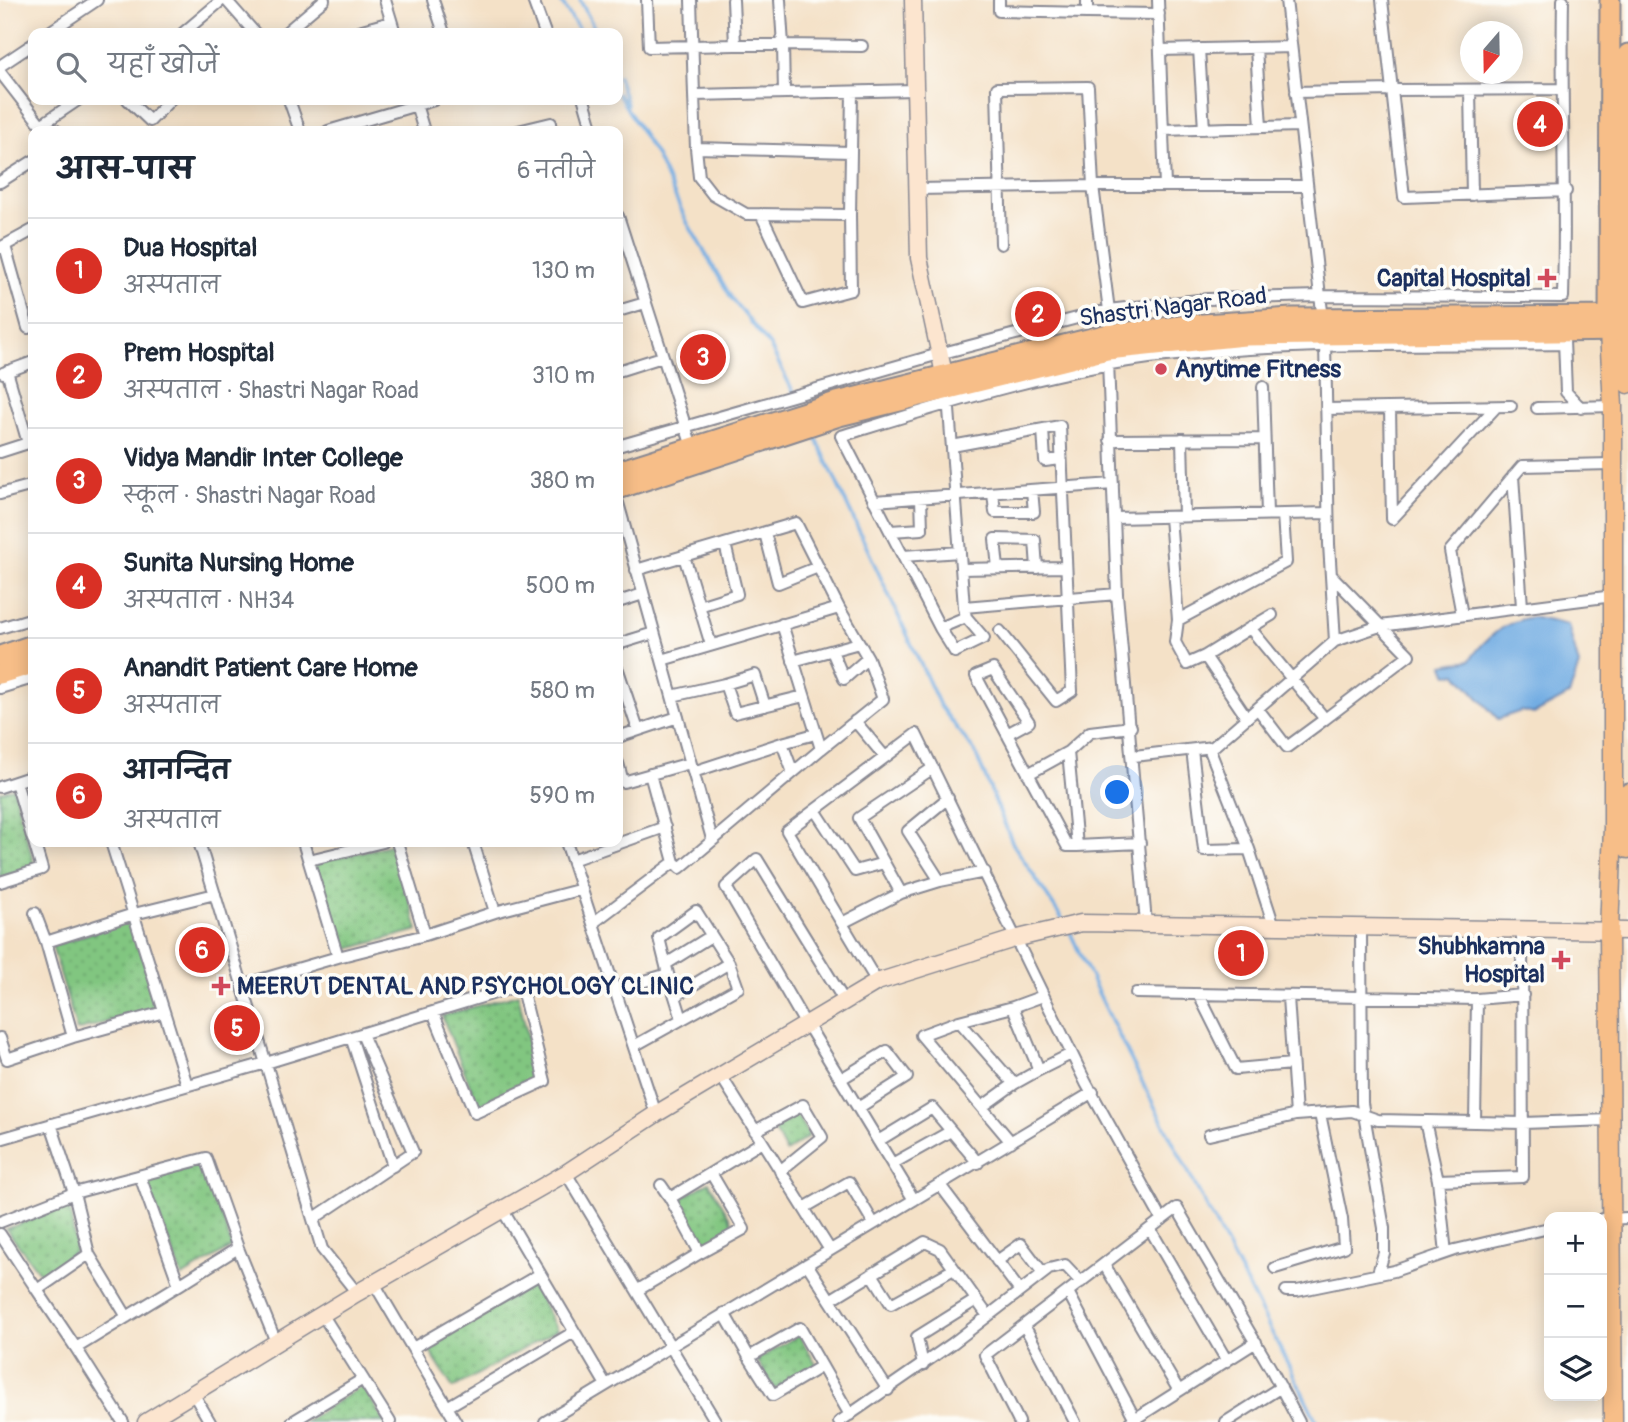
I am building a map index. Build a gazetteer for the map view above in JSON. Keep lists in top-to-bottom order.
{
  "streets": {
    "highway": ["Shastri Nagar Road"]
  },
  "places": {
    "health": ["Capital Hospital", "Shubhkamna Hospital", "MEERUT DENTAL AND PSYCHOLOGY CLINIC"],
    "other": ["Anytime Fitness"]
  },
  "north": "bottom",
  "page": {
    "search": "यहाँ खोजें",
    "pins": [
      "4",
      "2",
      "3",
      "6",
      "1",
      "5"
    ],
    "heading": ["आस-पास", "6 नतीजे"],
    "list": [
      {
        "mark": "1",
        "name": "Dua Hospital",
        "note": "अस्पताल",
        "value": "130 m"
      },
      {
        "mark": "2",
        "name": "Prem Hospital",
        "note": "अस्पताल · Shastri Nagar Road",
        "value": "310 m"
      },
      {
        "mark": "3",
        "name": "Vidya Mandir Inter College",
        "note": "स्कूल · Shastri Nagar Road",
        "value": "380 m"
      },
      {
        "mark": "4",
        "name": "Sunita Nursing Home",
        "note": "अस्पताल · NH34",
        "value": "500 m"
      },
      {
        "mark": "5",
        "name": "Anandit Patient Care Home",
        "note": "अस्पताल",
        "value": "580 m"
      },
      {
        "mark": "6",
        "name": "आनन्दित",
        "note": "अस्पताल",
        "value": "590 m"
      }
    ],
    "map_buttons": ["+", "−"]
  }
}
